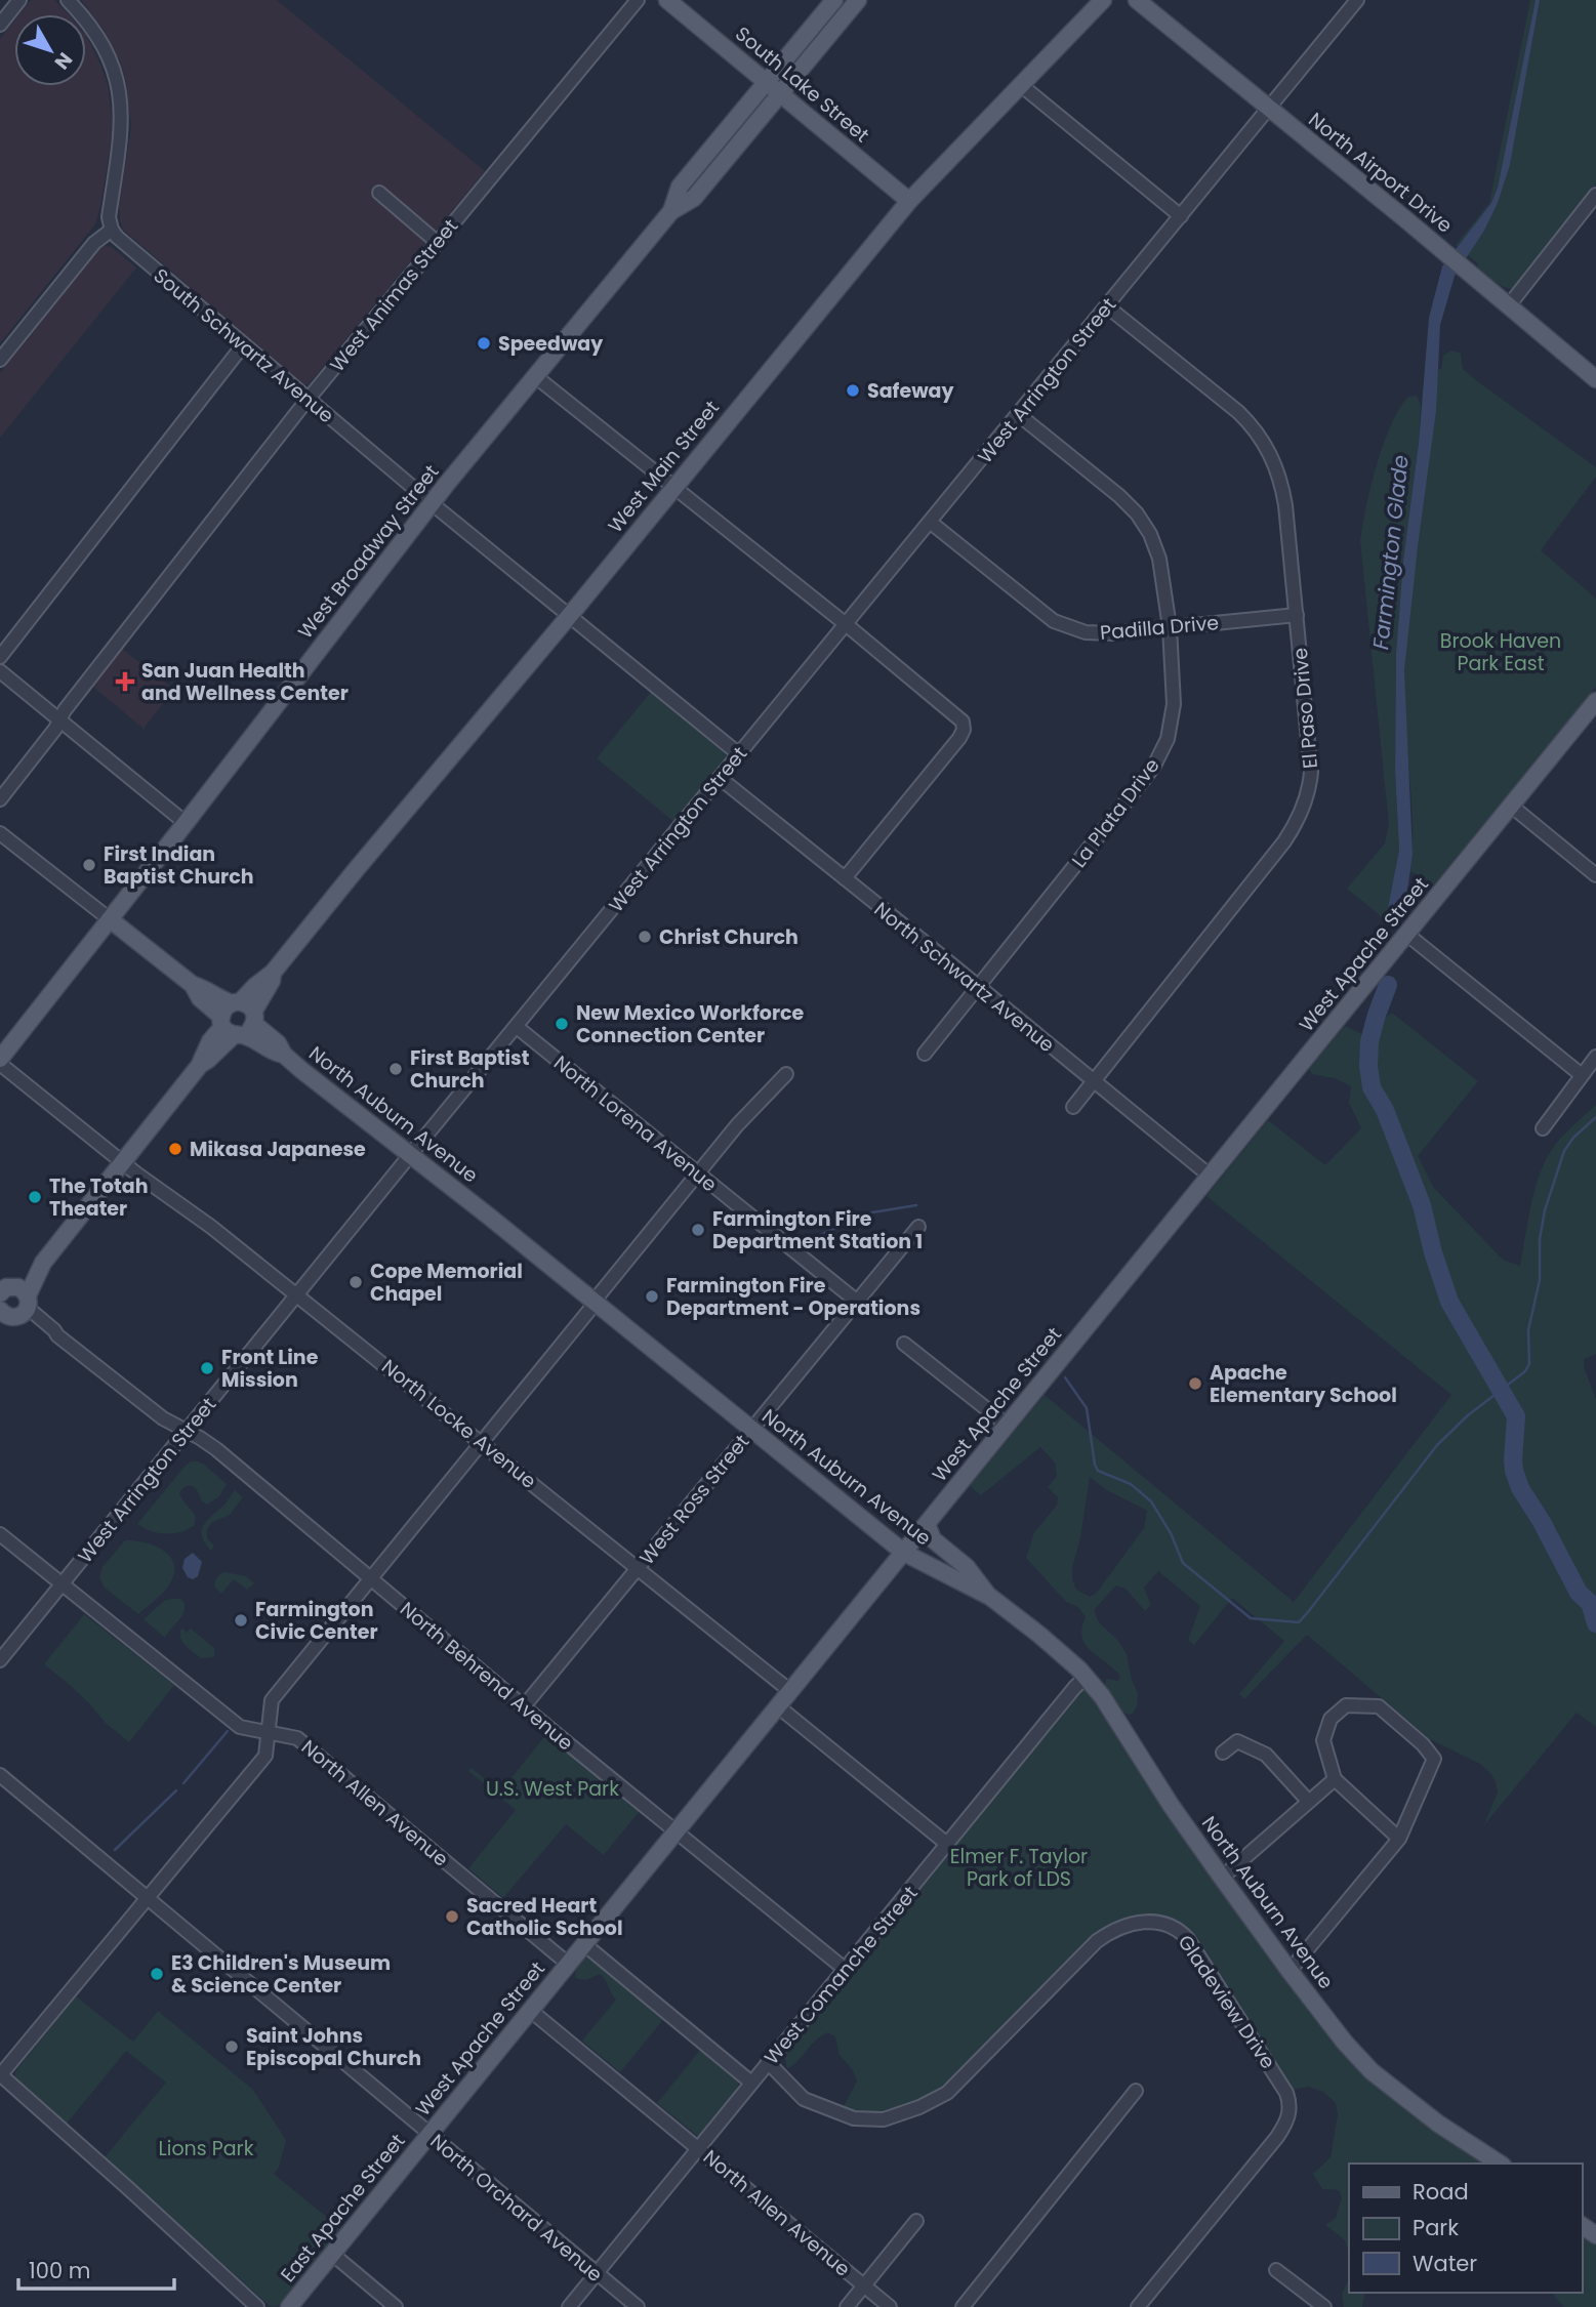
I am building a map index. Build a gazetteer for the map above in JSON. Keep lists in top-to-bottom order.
{
  "streets": {
    "main road": [
      "South Lake Street",
      "North Airport Drive",
      "West Main Street",
      "West Broadway Street",
      "West Apache Street",
      "North Auburn Avenue",
      "East Apache Street"
    ],
    "street": [
      "West Animas Street",
      "South Schwartz Avenue",
      "West Arrington Street",
      "Padilla Drive",
      "El Paso Drive",
      "La Plata Drive",
      "North Schwartz Avenue",
      "North Lorena Avenue",
      "North Locke Avenue",
      "West Ross Street",
      "North Behrend Avenue",
      "North Allen Avenue",
      "West Comanche Street",
      "Gladeview Drive",
      "North Orchard Avenue"
    ]
  },
  "crossings": [
    ["South Lake Street", "West Main Street"],
    ["South Lake Street", "West Broadway Street"],
    ["North Airport Drive", "West Arrington Street"],
    ["West Animas Street", "South Schwartz Avenue"],
    ["South Schwartz Avenue", "West Main Street"],
    ["South Schwartz Avenue", "West Broadway Street"],
    ["West Arrington Street", "Padilla Drive"],
    ["West Arrington Street", "El Paso Drive"],
    ["West Arrington Street", "La Plata Drive"],
    ["West Arrington Street", "North Schwartz Avenue"],
    ["West Arrington Street", "North Auburn Avenue"],
    ["West Arrington Street", "North Lorena Avenue"],
    ["West Arrington Street", "North Locke Avenue"],
    ["West Arrington Street", "North Behrend Avenue"],
    ["West Arrington Street", "North Allen Avenue"],
    ["West Main Street", "North Auburn Avenue"],
    ["West Main Street", "North Locke Avenue"],
    ["West Main Street", "North Behrend Avenue"],
    ["West Broadway Street", "North Auburn Avenue"],
    ["West Broadway Street", "North Locke Avenue"],
    ["Padilla Drive", "El Paso Drive"],
    ["Padilla Drive", "La Plata Drive"],
    ["El Paso Drive", "North Schwartz Avenue"],
    ["La Plata Drive", "North Schwartz Avenue"],
    ["West Apache Street", "North Schwartz Avenue"],
    ["West Apache Street", "North Auburn Avenue"],
    ["West Apache Street", "North Locke Avenue"],
    ["West Apache Street", "North Behrend Avenue"],
    ["West Apache Street", "North Allen Avenue"],
    ["West Apache Street", "East Apache Street"],
    ["West Apache Street", "North Orchard Avenue"],
    ["North Auburn Avenue", "West Ross Street"],
    ["North Auburn Avenue", "West Comanche Street"],
    ["North Lorena Avenue", "West Ross Street"],
    ["North Locke Avenue", "West Ross Street"],
    ["West Ross Street", "North Behrend Avenue"],
    ["North Behrend Avenue", "West Comanche Street"],
    ["North Allen Avenue", "West Comanche Street"],
    ["West Comanche Street", "Gladeview Drive"],
    ["West Comanche Street", "North Orchard Avenue"],
    ["East Apache Street", "North Orchard Avenue"]
  ],
  "water": ["Farmington Glade"],
  "parks": [
    "Brook Haven Park East",
    "U.S. West Park",
    "Elmer F. Taylor Park of LDS",
    "Lions Park"
  ],
  "places": {
    "other": [
      "Speedway",
      "Safeway",
      "First Indian Baptist Church",
      "Christ Church",
      "New Mexico Workforce Connection Center",
      "First Baptist Church",
      "Mikasa Japanese",
      "The Totah Theater",
      "Farmington Fire Department Station 1",
      "Cope Memorial Chapel",
      "Farmington Fire Department - Operations",
      "Front Line Mission",
      "Apache Elementary School",
      "Farmington Civic Center",
      "Sacred Heart Catholic School",
      "E3 Children's Museum & Science Center",
      "Saint Johns Episcopal Church"
    ],
    "health": ["San Juan Health and Wellness Center"]
  },
  "legend": ["Road", "Park", "Water"],
  "scale_bar": "100 m",
  "north": "bottom right"
}
